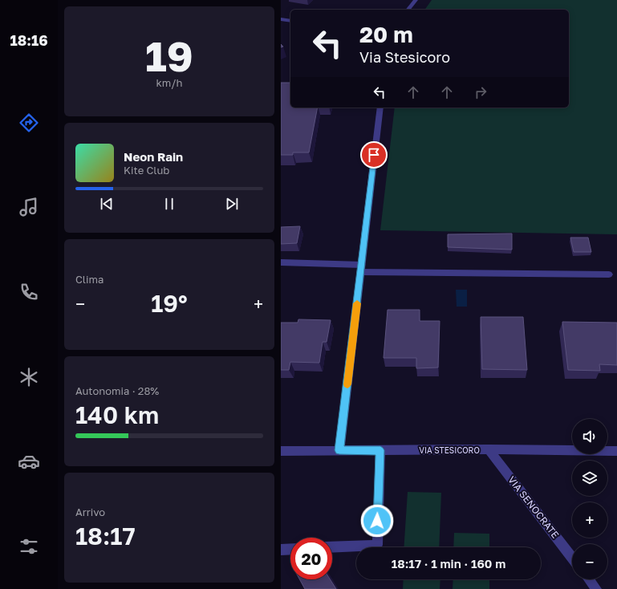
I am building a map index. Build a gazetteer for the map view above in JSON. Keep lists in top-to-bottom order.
{
  "streets": {
    "street": ["VIA STESICORO", "VIA SENOCRATE"]
  },
  "crossings": [
    ["VIA STESICORO", "VIA SENOCRATE"]
  ],
  "page": {
    "tabs": "18:16",
    "tile": [
      ["19", "km/h"],
      "Clima",
      ["Autonomia · 28%", "140 km"],
      ["Arrivo", "18:17"]
    ],
    "turn": ["20 m", "Via Stesicoro"],
    "song": ["Neon Rain", "Kite Club"],
    "heat": ["−", "19°", "+"],
    "map_buttons": ["+", "−"],
    "limit": "20",
    "trip": "18:17 · 1 min · 160 m"
  }
}
